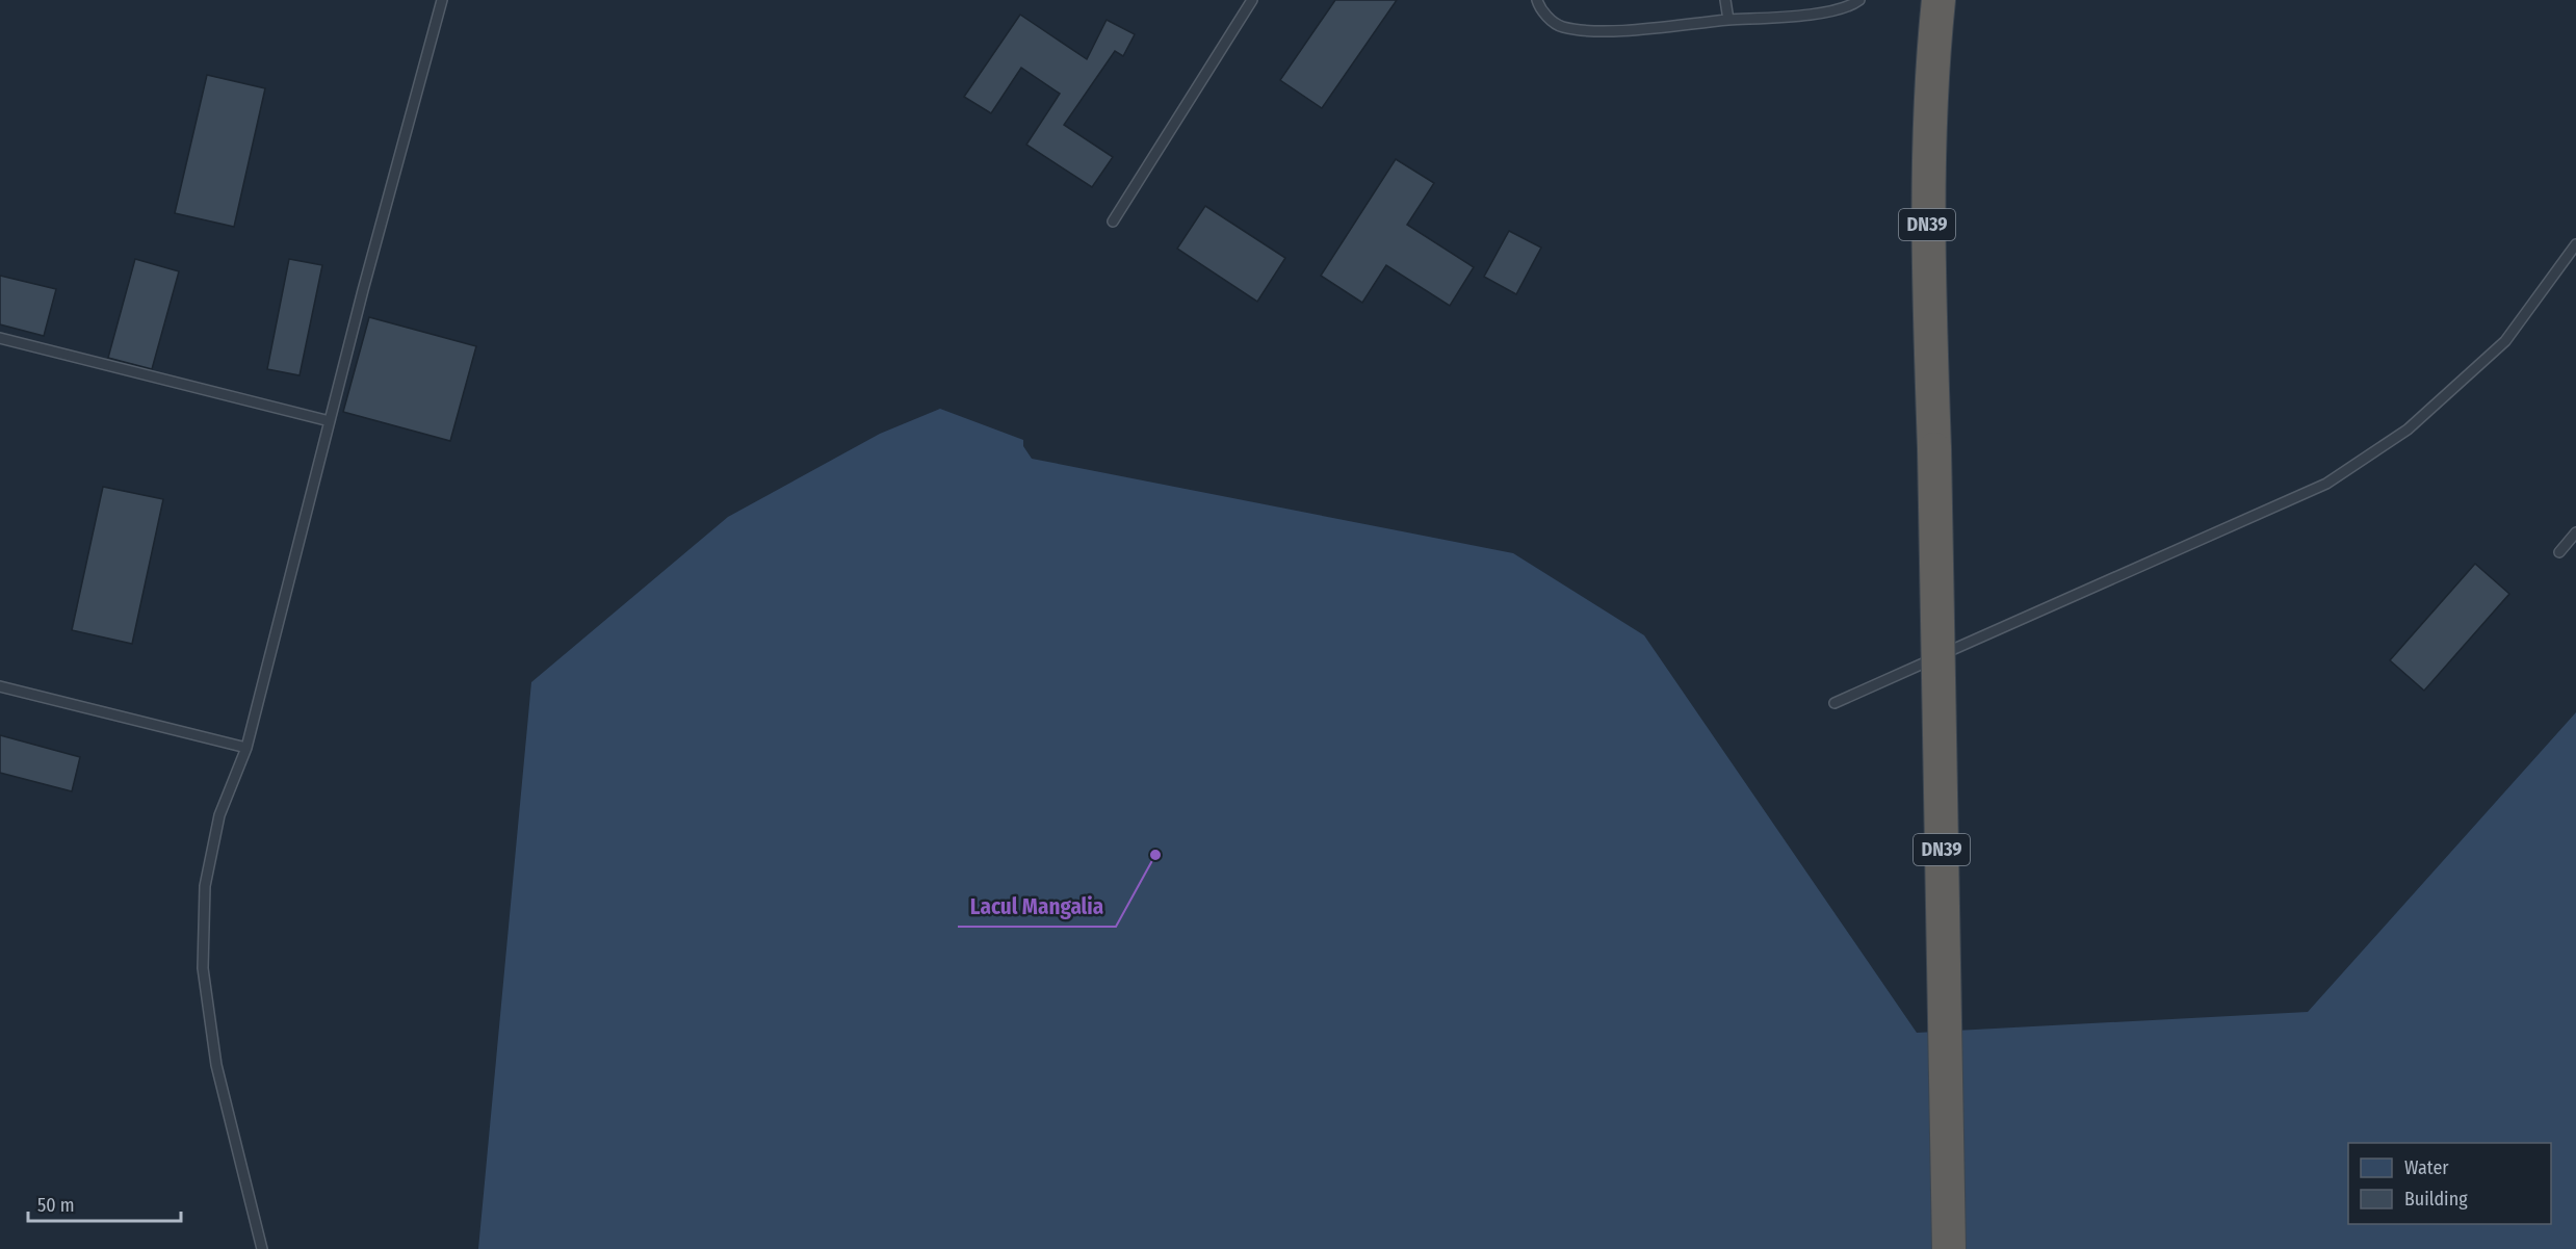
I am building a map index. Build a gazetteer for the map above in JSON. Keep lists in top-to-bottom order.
{
  "streets": {
    "highway": ["DN39"]
  },
  "places": ["Lacul Mangalia"],
  "legend": ["Water", "Building"],
  "scale_bar": "50 m"
}
